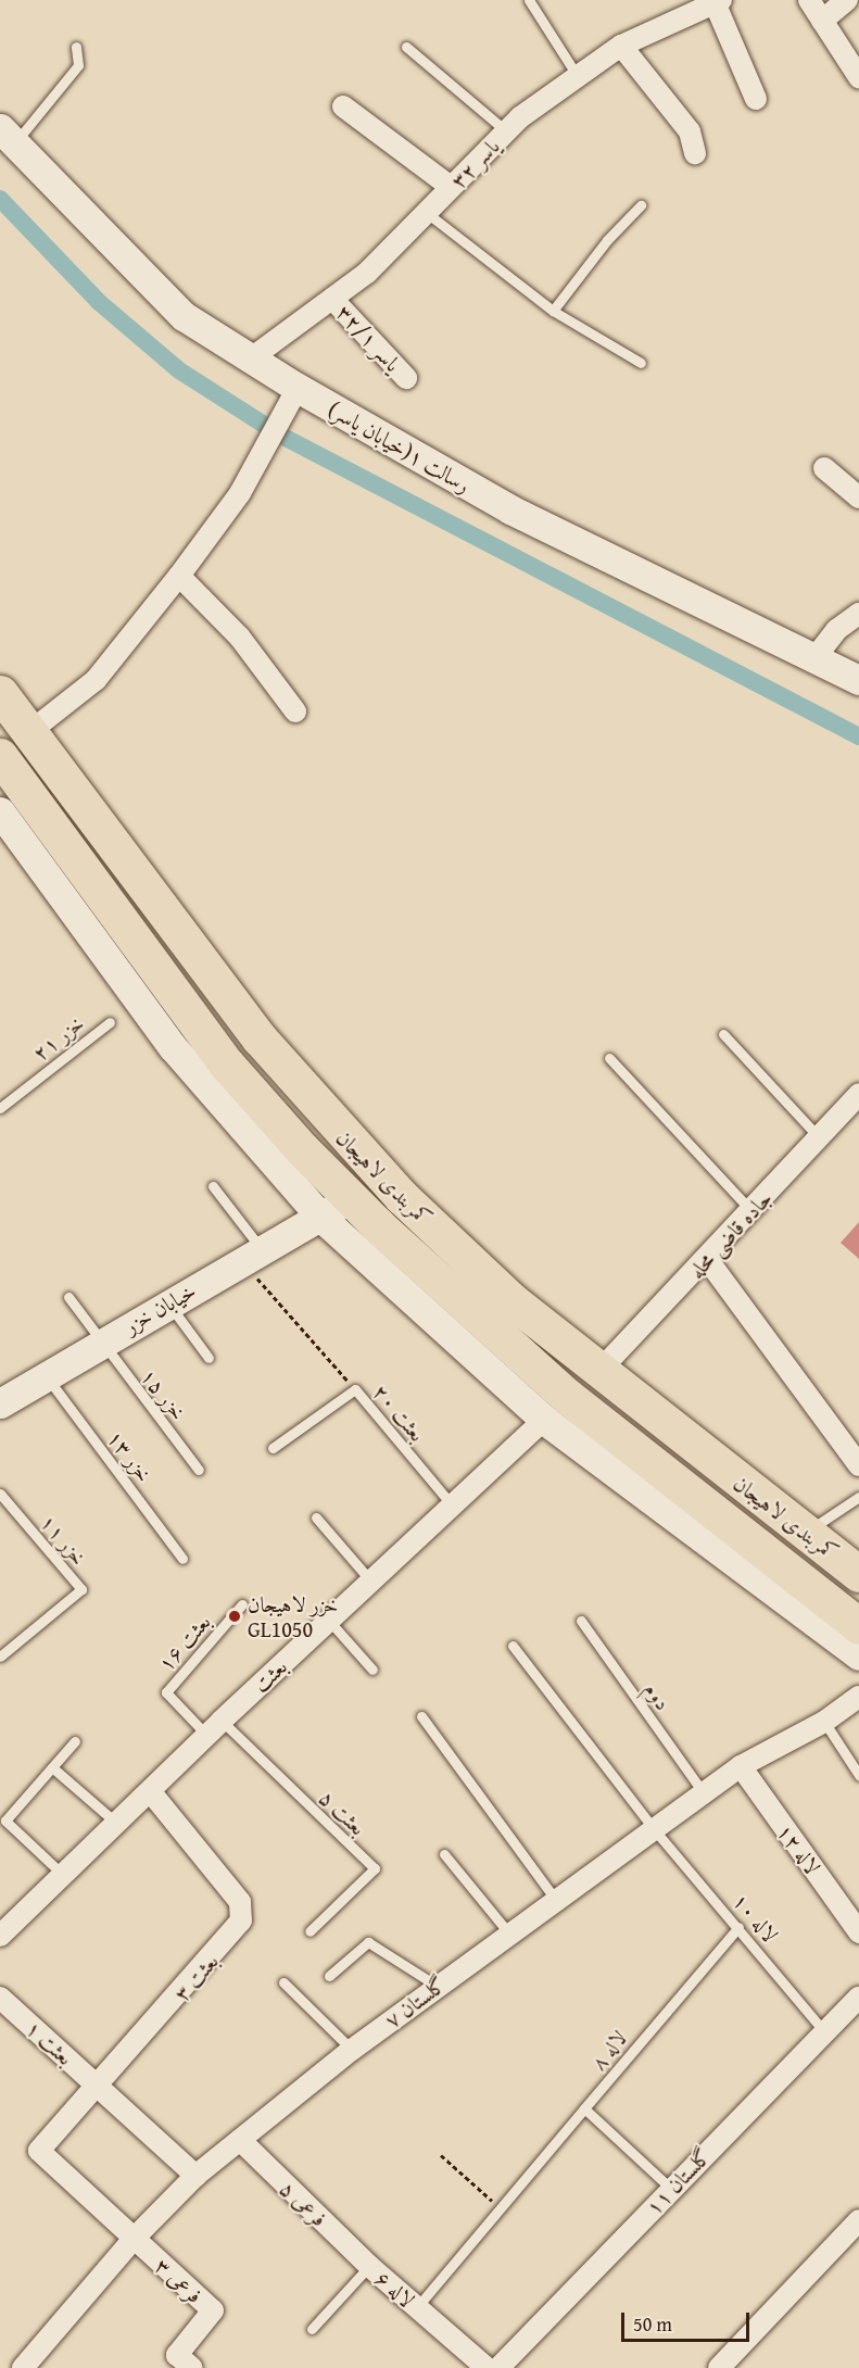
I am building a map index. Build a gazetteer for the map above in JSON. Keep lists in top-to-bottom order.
{
  "streets": {
    "highway": ["کمربندی لاهیجان"],
    "street": [
      "یاسر ۳۲",
      "یاسر ۳۲/۱",
      "رسالت ۱(خیابان یاسر)",
      "جاده قاضی محله",
      "خیابان خزر",
      "بعثت",
      "لاله ۱۲",
      "بعثت ۳",
      "گلستان ۷",
      "بعثت ۱",
      "گلستان ۱۱",
      "فرعی ۵",
      "فرعی ۳",
      "لاله ۶"
    ],
    "lane": [
      "خزر ۲۱",
      "خزر ۱۵",
      "بعثت ۲۰",
      "خزر ۱۳",
      "خزر ۱۱",
      "بعثت ۱۶",
      "دوم",
      "بعثت ۵",
      "لاله ۱۰",
      "لاله ۸"
    ]
  },
  "crossings": [
    ["یاسر ۳۲", "یاسر ۳۲/۱"],
    ["یاسر ۳۲", "رسالت ۱(خیابان یاسر)"],
    ["کمربندی لاهیجان", "جاده قاضی محله"],
    ["کمربندی لاهیجان", "خیابان خزر"],
    ["کمربندی لاهیجان", "بعثت"],
    ["خیابان خزر", "خزر ۱۵"],
    ["خیابان خزر", "خزر ۱۳"],
    ["بعثت ۲۰", "بعثت"],
    ["بعثت ۱۶", "بعثت"],
    ["بعثت ۱۶", "بعثت ۵"],
    ["بعثت", "بعثت ۵"],
    ["بعثت", "بعثت ۳"],
    ["دوم", "گلستان ۷"],
    ["لاله ۱۲", "گلستان ۷"],
    ["لاله ۱۰", "گلستان ۷"],
    ["لاله ۱۰", "لاله ۸"],
    ["لاله ۱۰", "گلستان ۱۱"],
    ["بعثت ۳", "گلستان ۷"],
    ["بعثت ۳", "بعثت ۱"],
    ["بعثت ۳", "فرعی ۳"],
    ["گلستان ۷", "بعثت ۱"],
    ["گلستان ۷", "فرعی ۵"],
    ["گلستان ۷", "فرعی ۳"],
    ["لاله ۸", "لاله ۶"],
    ["فرعی ۵", "لاله ۶"]
  ],
  "places": ["خزر لاهیجان GL1050"],
  "scale_bar": "50 m"
}
